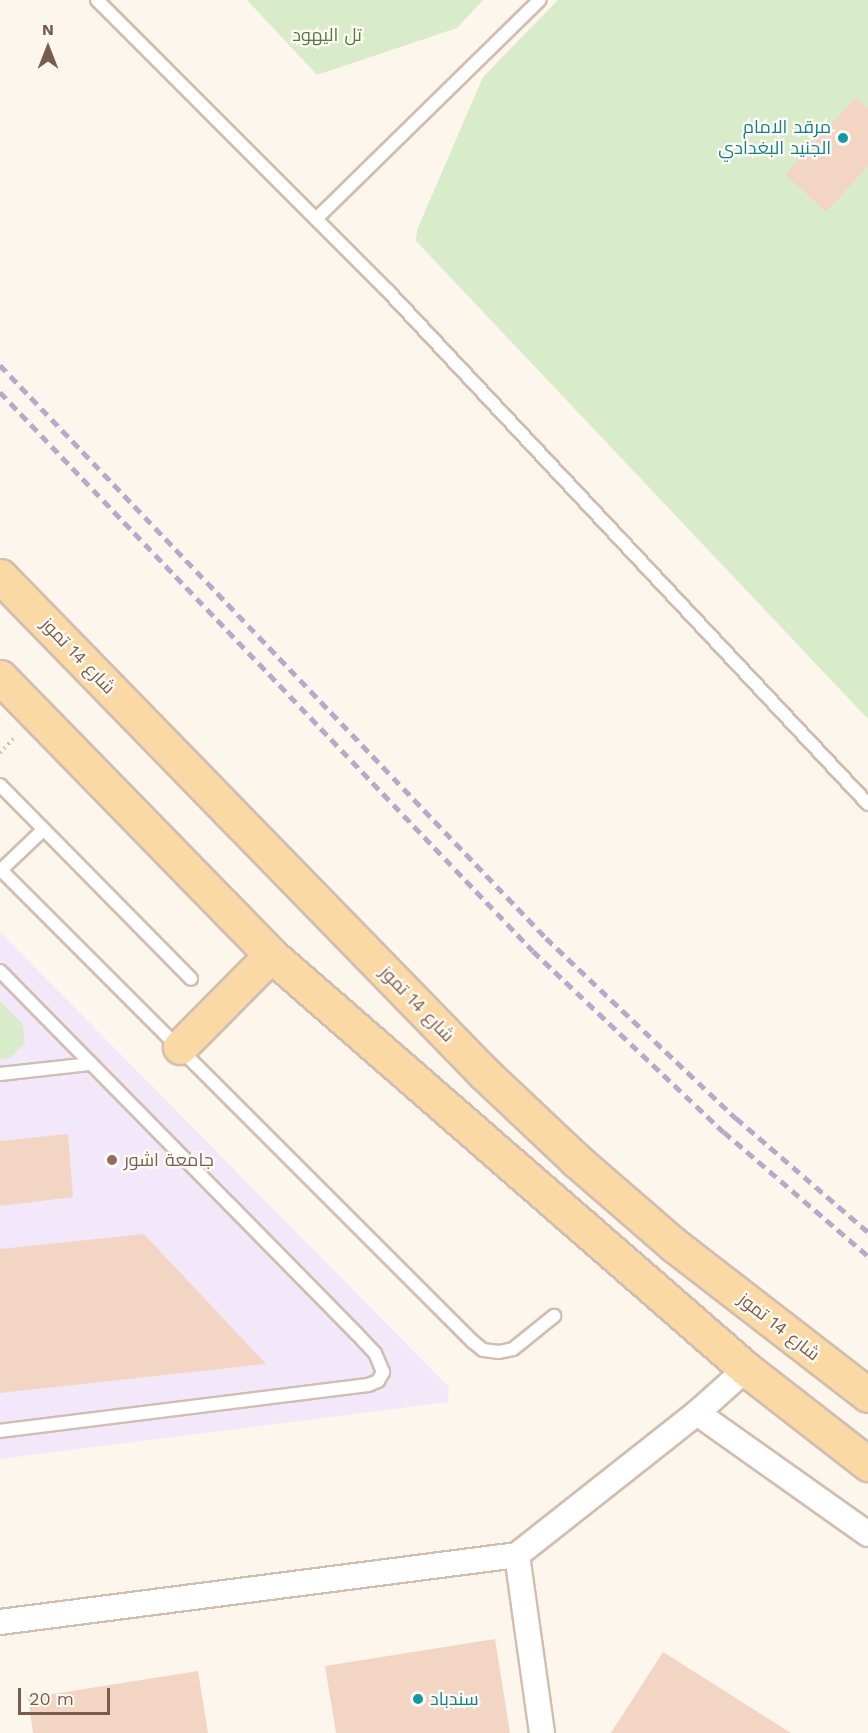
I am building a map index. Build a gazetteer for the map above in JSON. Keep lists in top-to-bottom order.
{
  "streets": {
    "main road": ["شارع 14 تموز"]
  },
  "parks": ["تل اليهود"],
  "places": ["مرقد الامام الجنيد البغدادي", "جامعة اشور", "سندباد"],
  "scale_bar": "20 m",
  "north": "top"
}
